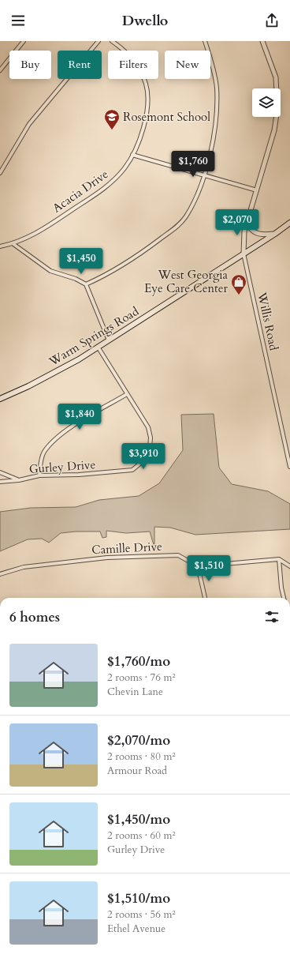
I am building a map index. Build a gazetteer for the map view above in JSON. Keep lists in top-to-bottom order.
{
  "streets": {
    "main road": ["Warm Springs Road"],
    "street": [
      "Acacia Drive",
      "Willis Road",
      "Gurley Drive",
      "Camille Drive"
    ]
  },
  "crossings": [
    ["Willis Road", "Warm Springs Road"],
    ["Warm Springs Road", "Gurley Drive"]
  ],
  "places": {
    "school or university": ["Rosemont School"],
    "shop": ["West Georgia Eye Care Center"]
  },
  "page": {
    "header": "Dwello",
    "chip": [
      "Buy",
      "Rent",
      "Filters",
      "New"
    ],
    "price": [
      "$1,760",
      "$2,070",
      "$1,450",
      "$1,840",
      "$3,910",
      "$1,510"
    ],
    "heading": "6 homes",
    "list": [
      {
        "name": "$1,760/mo",
        "note": "2 rooms · 76 m² · Chevin Lane"
      },
      {
        "name": "$2,070/mo",
        "note": "2 rooms · 80 m² · Armour Road"
      },
      {
        "name": "$1,450/mo",
        "note": "2 rooms · 60 m² · Gurley Drive"
      },
      {
        "name": "$1,510/mo",
        "note": "2 rooms · 56 m² · Ethel Avenue"
      }
    ]
  }
}
